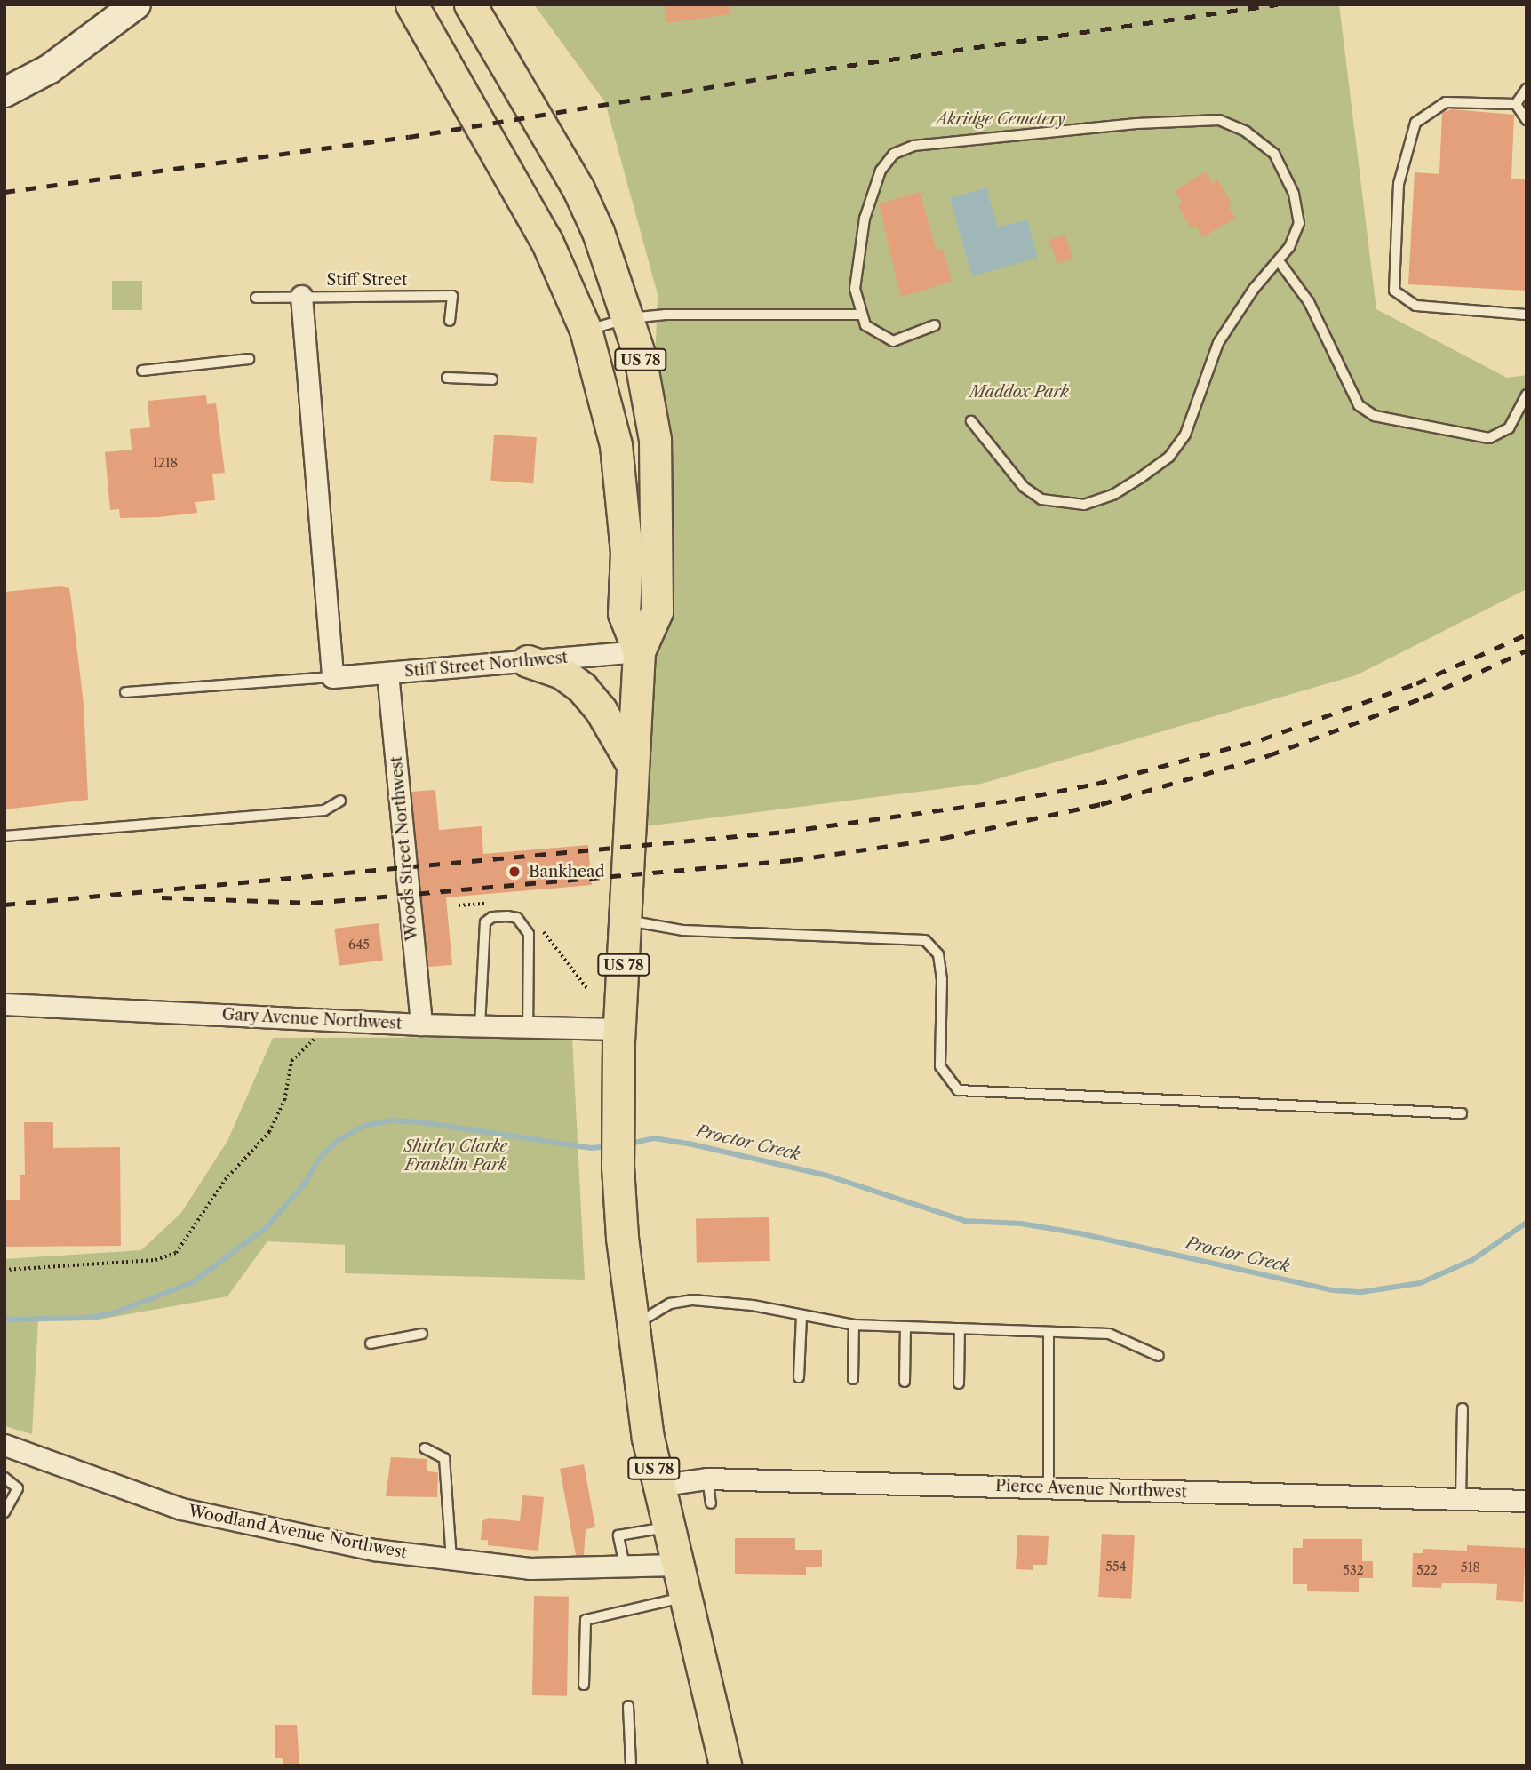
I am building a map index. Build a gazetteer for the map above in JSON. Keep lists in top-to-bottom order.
{
  "streets": {
    "main road": ["US 78"],
    "street": [
      "Stiff Street Northwest",
      "Woods Street Northwest",
      "Gary Avenue Northwest",
      "Pierce Avenue Northwest",
      "Woodland Avenue Northwest"
    ],
    "lane": ["Stiff Street"]
  },
  "crossings": [
    ["US 78", "Stiff Street Northwest"],
    ["US 78", "Gary Avenue Northwest"],
    ["US 78", "Pierce Avenue Northwest"],
    ["US 78", "Woodland Avenue Northwest"],
    ["Stiff Street Northwest", "Woods Street Northwest"],
    ["Woods Street Northwest", "Gary Avenue Northwest"]
  ],
  "water": ["Proctor Creek"],
  "parks": ["Akridge Cemetery", "Maddox Park", "Shirley Clarke Franklin Park"],
  "places": ["Bankhead"],
  "house_numbers": [
    "1218",
    "645",
    "554",
    "518",
    "532",
    "522"
  ]
}
